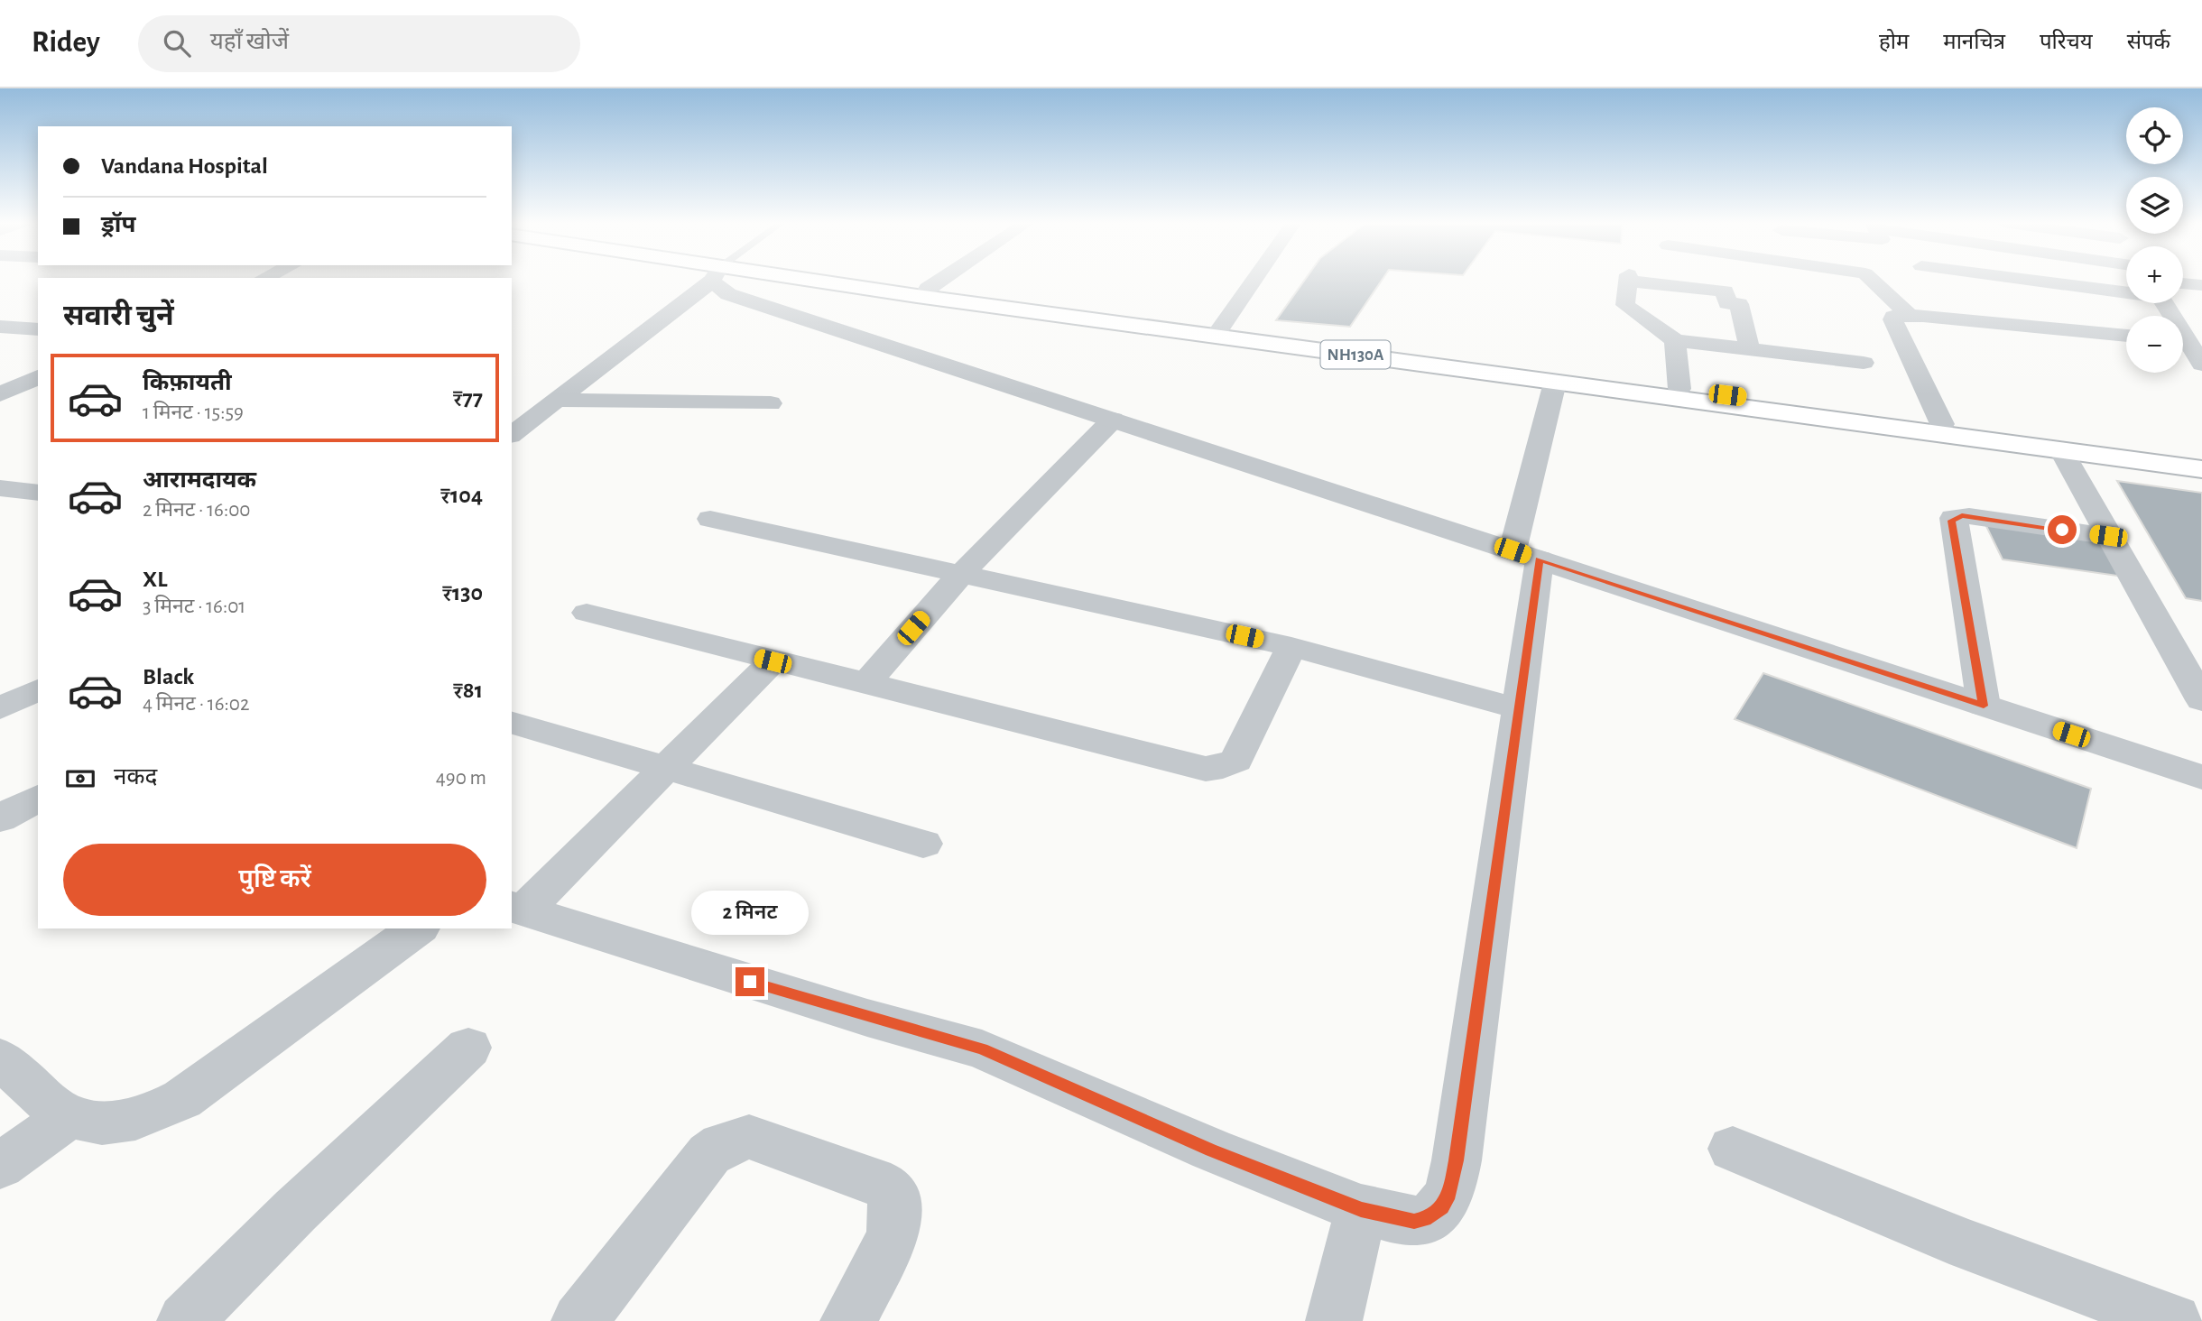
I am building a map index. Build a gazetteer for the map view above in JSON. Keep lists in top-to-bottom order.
{
  "streets": {
    "highway": ["NH130A"]
  },
  "page": {
    "header": "Ridey",
    "search": "यहाँ खोजें",
    "nav": [
      "होम",
      "मानचित्र",
      "परिचय",
      "संपर्क"
    ],
    "map_buttons": ["+", "−"],
    "banner": ["Vandana Hospital", "ड्रॉप"],
    "heading": "सवारी चुनें",
    "list": [
      {
        "name": "किफ़ायती",
        "note": "1 मिनट · 15:59",
        "value": "₹77"
      },
      {
        "name": "आरामदायक",
        "note": "2 मिनट · 16:00",
        "value": "₹104"
      },
      {
        "name": "XL",
        "note": "3 मिनट · 16:01",
        "value": "₹130"
      },
      {
        "name": "Black",
        "note": "4 मिनट · 16:02",
        "value": "₹81"
      }
    ],
    "pay": ["नकद", "490 m"],
    "buttons": "पुष्टि करें",
    "bubble": "2 मिनट"
  }
}
